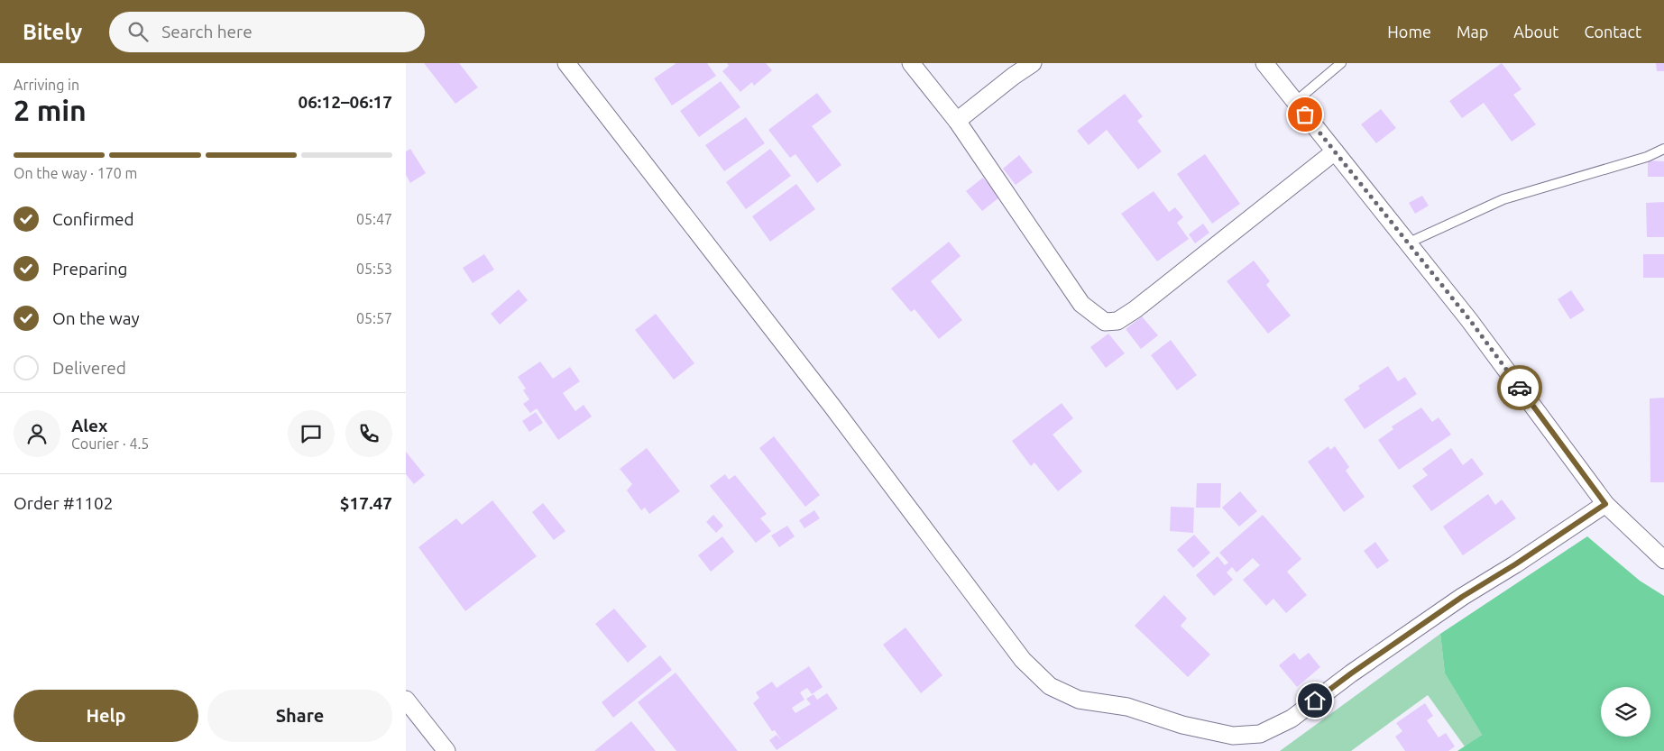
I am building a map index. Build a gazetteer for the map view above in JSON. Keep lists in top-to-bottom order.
{
  "page": {
    "header": "Bitely",
    "search": "Search here",
    "nav": [
      "Home",
      "Map",
      "About",
      "Contact"
    ],
    "heading": ["2 min", "Arriving in", "06:12–06:17"],
    "panel": [
      "Alex",
      "Courier · 4.5",
      "Order #1102",
      "$17.47"
    ],
    "bar": "On the way · 170 m",
    "list": [
      ["Confirmed", "05:47"],
      ["Preparing", "05:53"],
      ["On the way", "05:57"],
      "Delivered"
    ],
    "buttons": ["Help", "Share"]
  }
}
